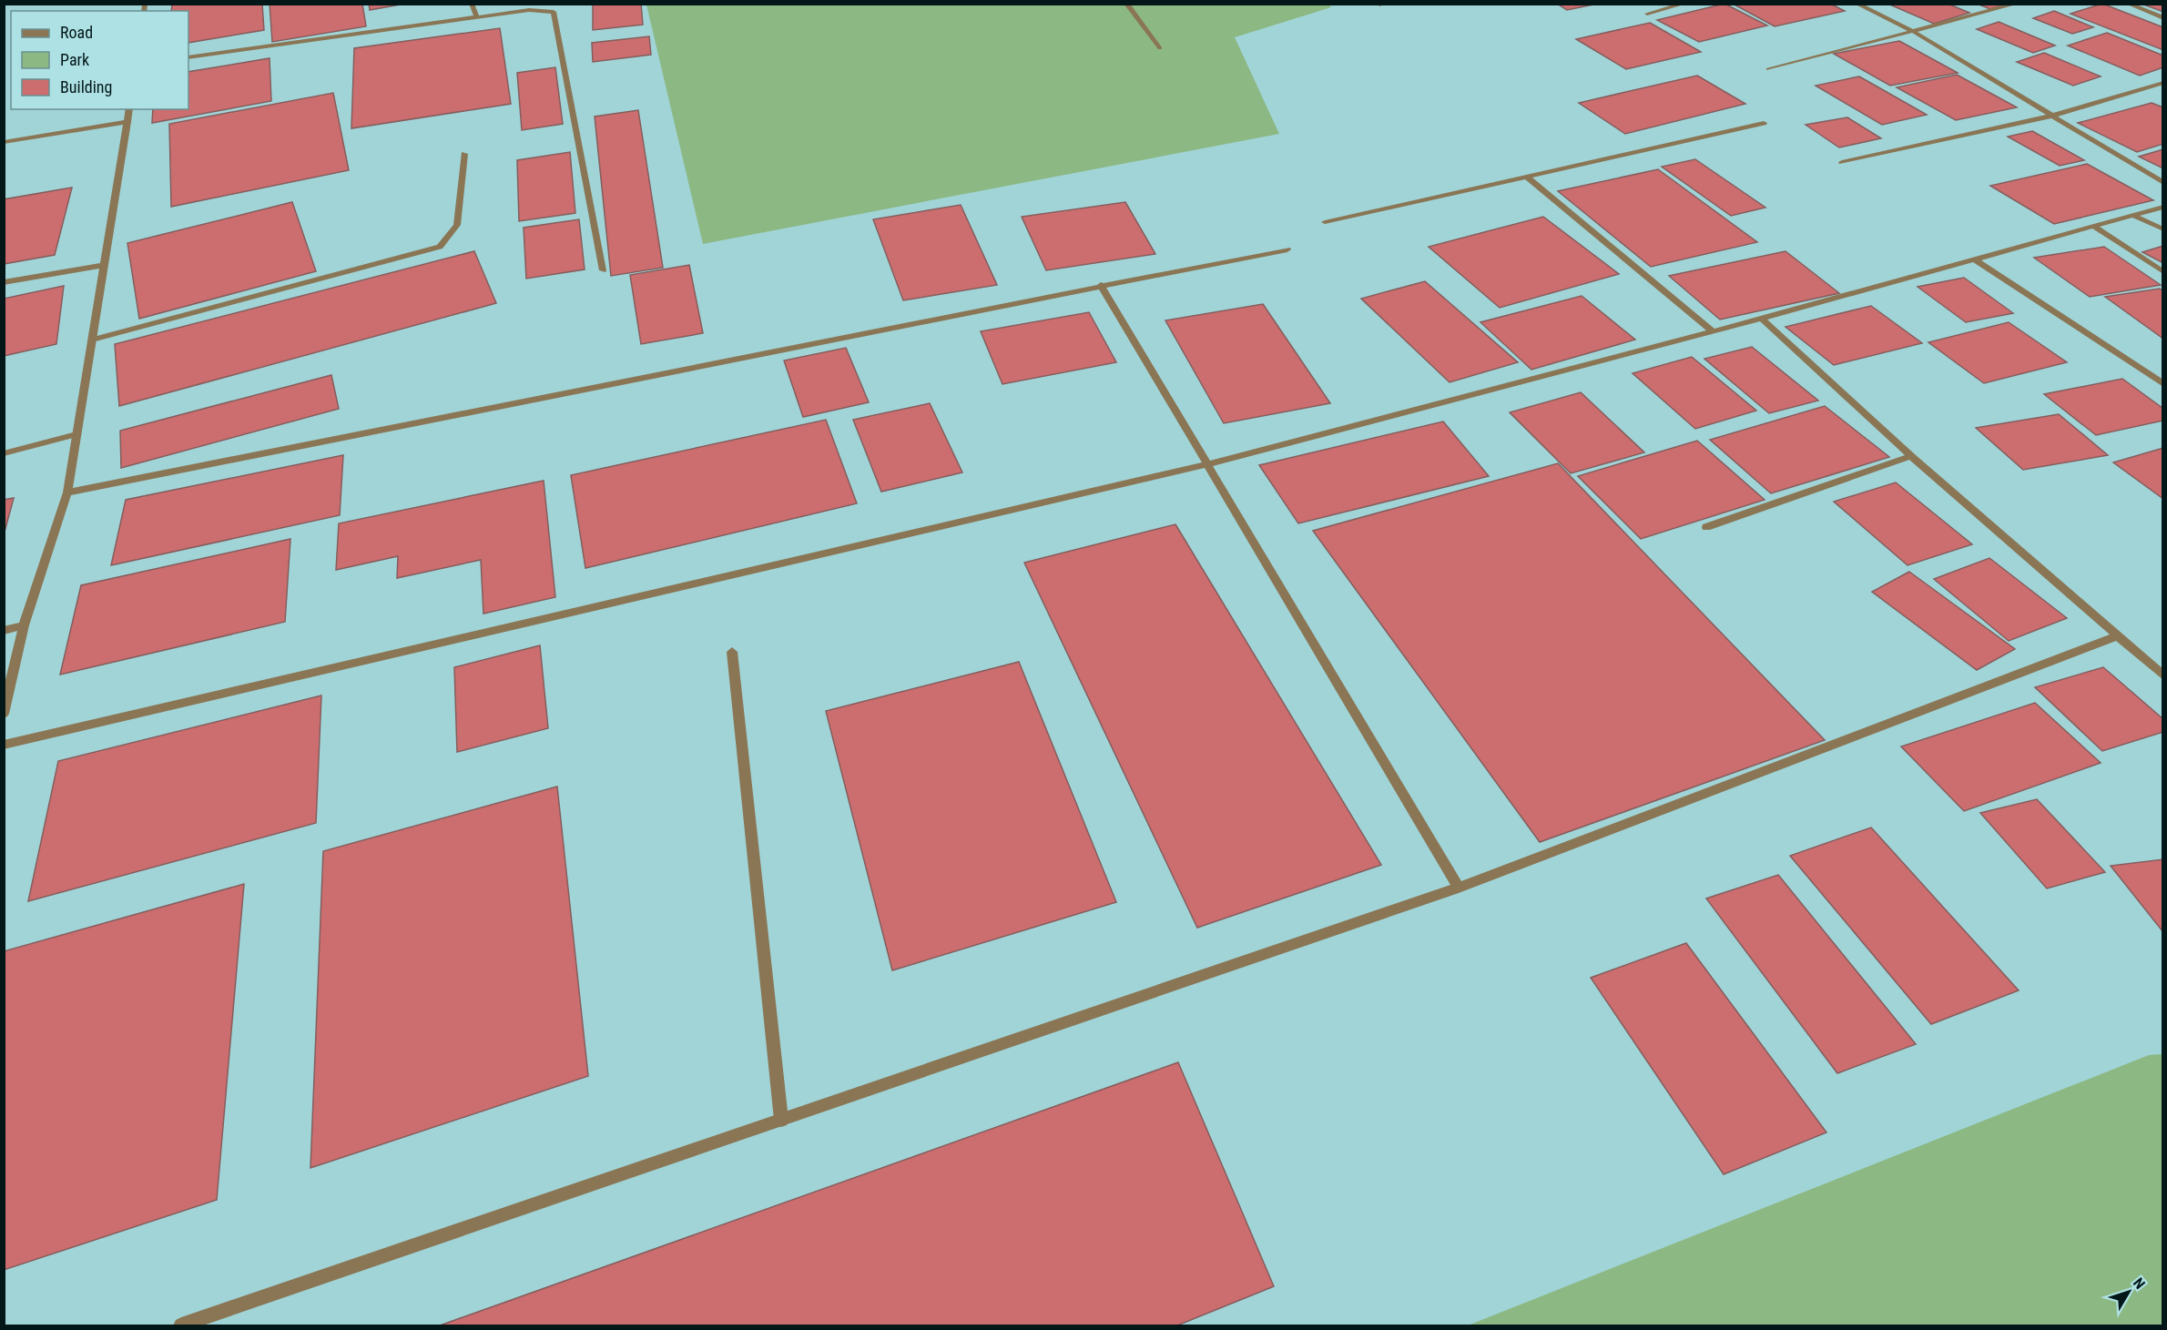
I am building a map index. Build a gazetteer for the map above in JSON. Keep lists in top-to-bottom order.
{
  "legend": ["Road", "Park", "Building"],
  "north": "top right"
}
